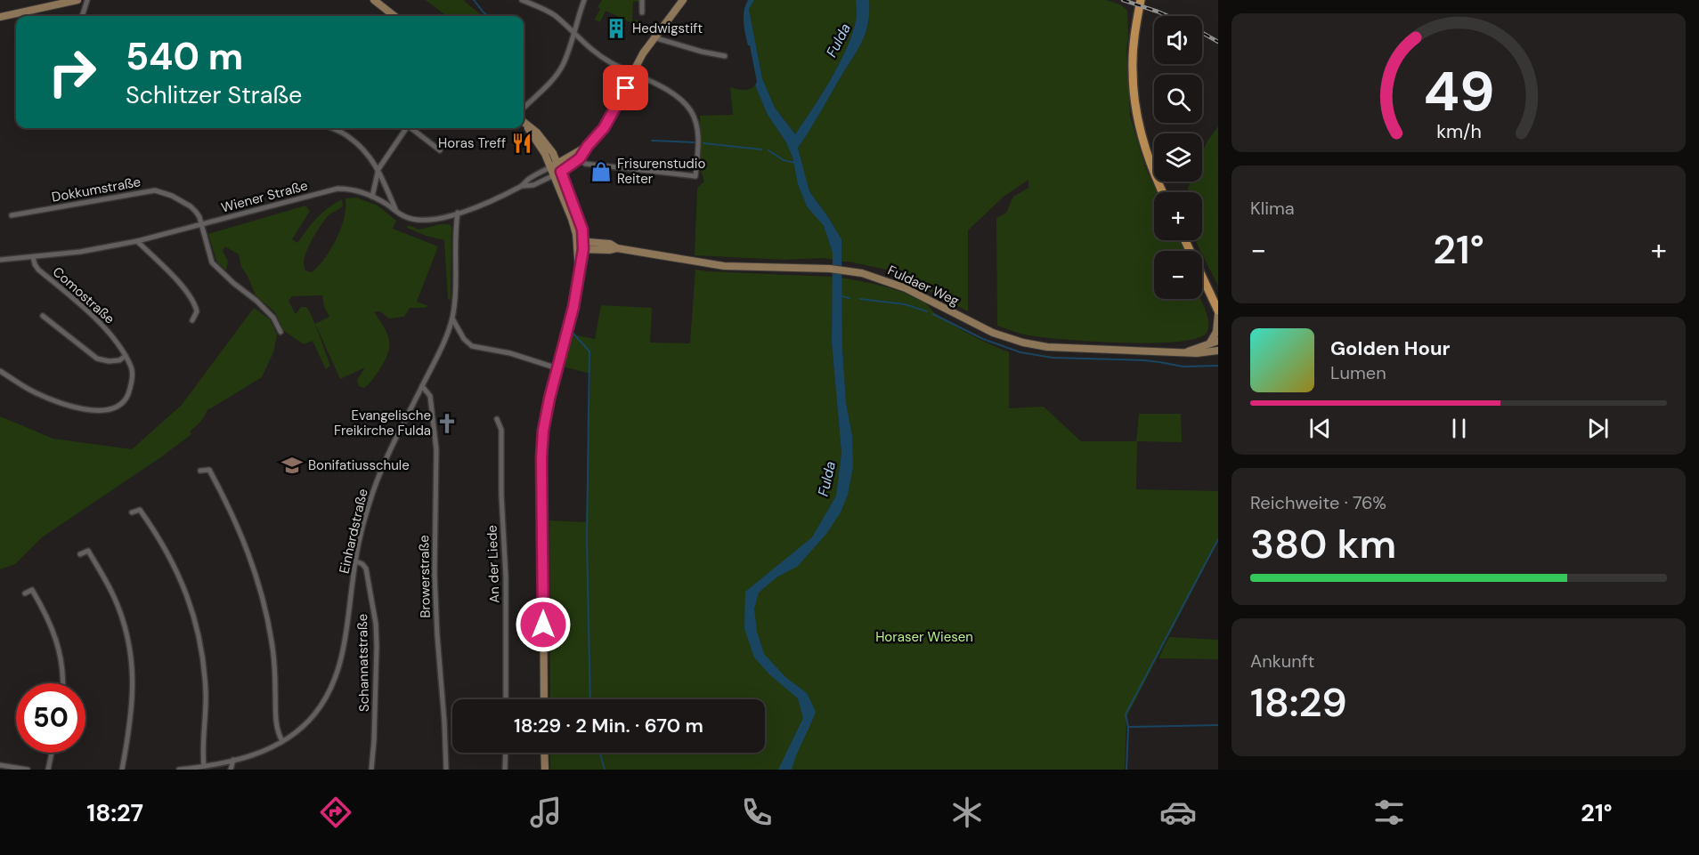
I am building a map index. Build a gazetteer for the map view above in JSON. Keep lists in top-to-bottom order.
{
  "streets": {
    "main road": ["Fuldaer Weg"],
    "street": [
      "Dokkumstraße",
      "Wiener Straße",
      "Comostraße",
      "Einhardstraße",
      "An der Liede",
      "Browerstraße",
      "Schannatstraße"
    ]
  },
  "crossings": [
    ["Dokkumstraße", "Wiener Straße"],
    ["Wiener Straße", "Comostraße"],
    ["Wiener Straße", "Einhardstraße"],
    ["Einhardstraße", "Browerstraße"],
    ["Einhardstraße", "Schannatstraße"]
  ],
  "water": ["Fulda"],
  "parks": ["Horaser Wiesen"],
  "places": {
    "building": ["Hedwigstift"],
    "restaurant": ["Horas Treff"],
    "shop": ["Frisurenstudio Reiter"],
    "church": ["Evangelische Freikirche Fulda"],
    "school or university": ["Bonifatiusschule"]
  },
  "page": {
    "map_buttons": ["+", "−"],
    "turn": ["540 m", "Schlitzer Straße"],
    "tile": [
      "Klima",
      ["Reichweite · 76%", "380 km"],
      ["Ankunft", "18:29"]
    ],
    "heat": ["−", "21°", "+"],
    "song": ["Golden Hour", "Lumen"],
    "limit": "50",
    "trip": "18:29 · 2 Min. · 670 m",
    "tabs": ["18:27", "21°"],
    "gauge": ["49", "km/h"]
  }
}
